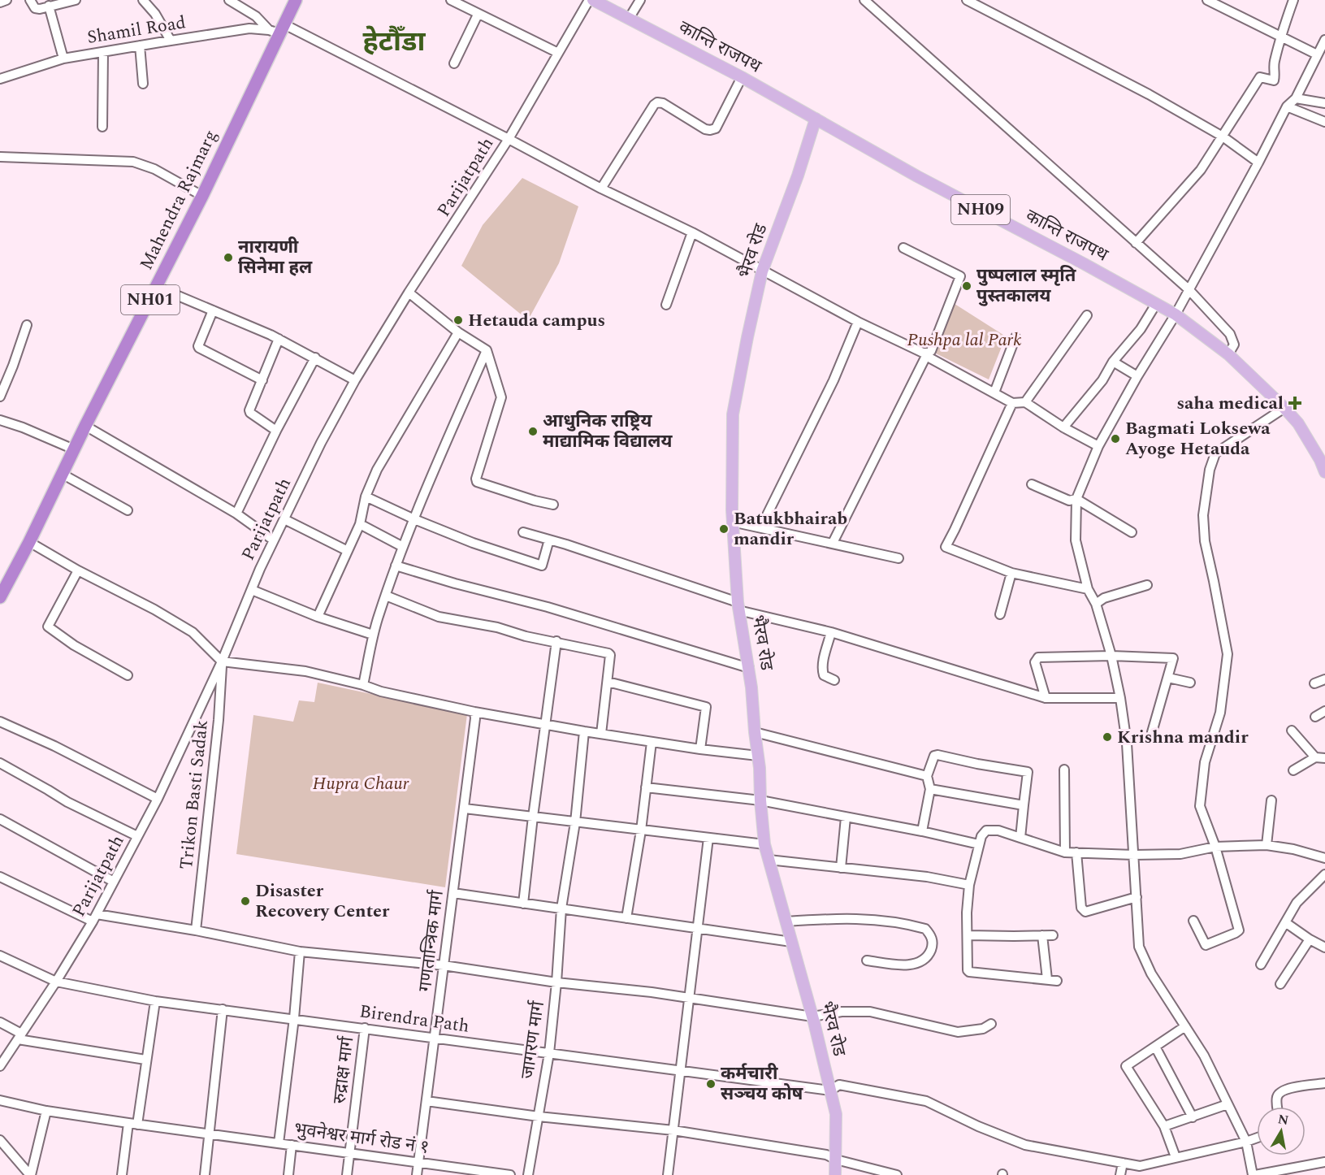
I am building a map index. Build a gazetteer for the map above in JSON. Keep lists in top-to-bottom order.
{
  "streets": {
    "highway": ["Mahendra Rajmarg", "NH01"],
    "main road": ["कान्ति राजपथ", "NH09", "भैरव रोड"],
    "street": [
      "Shamil Road",
      "Parijatpath",
      "Trikon Basti Sadak",
      "गणतान्त्रिक मार्ग",
      "Birendra Path",
      "जागरण मार्ग",
      "रुद्राक्ष मार्ग",
      "भुवनेश्वर मार्ग रोड नं १"
    ]
  },
  "crossings": [
    ["Shamil Road", "Mahendra Rajmarg"],
    ["कान्ति राजपथ", "भैरव रोड"],
    ["Parijatpath", "Trikon Basti Sadak"],
    ["Parijatpath", "Birendra Path"],
    ["भैरव रोड", "Birendra Path"],
    ["गणतान्त्रिक मार्ग", "Birendra Path"],
    ["गणतान्त्रिक मार्ग", "भुवनेश्वर मार्ग रोड नं १"],
    ["Birendra Path", "जागरण मार्ग"],
    ["Birendra Path", "रुद्राक्ष मार्ग"],
    ["रुद्राक्ष मार्ग", "भुवनेश्वर मार्ग रोड नं १"]
  ],
  "districts": ["हेटौँडा"],
  "parks": ["Pushpa lal Park", "Hupra Chaur"],
  "places": {
    "other": [
      "नारायणी सिनेमा हल",
      "पुष्पलाल स्मृति पुस्तकालय",
      "Hetauda campus",
      "आधुनिक राष्ट्रिय माद्यामिक विद्यालय",
      "Bagmati Loksewa Ayoge Hetauda",
      "Batukbhairab mandir",
      "Krishna mandir",
      "Disaster Recovery Center",
      "कर्मचारी सञ्चय कोष"
    ],
    "health": ["saha medical"]
  },
  "north": "top"
}
